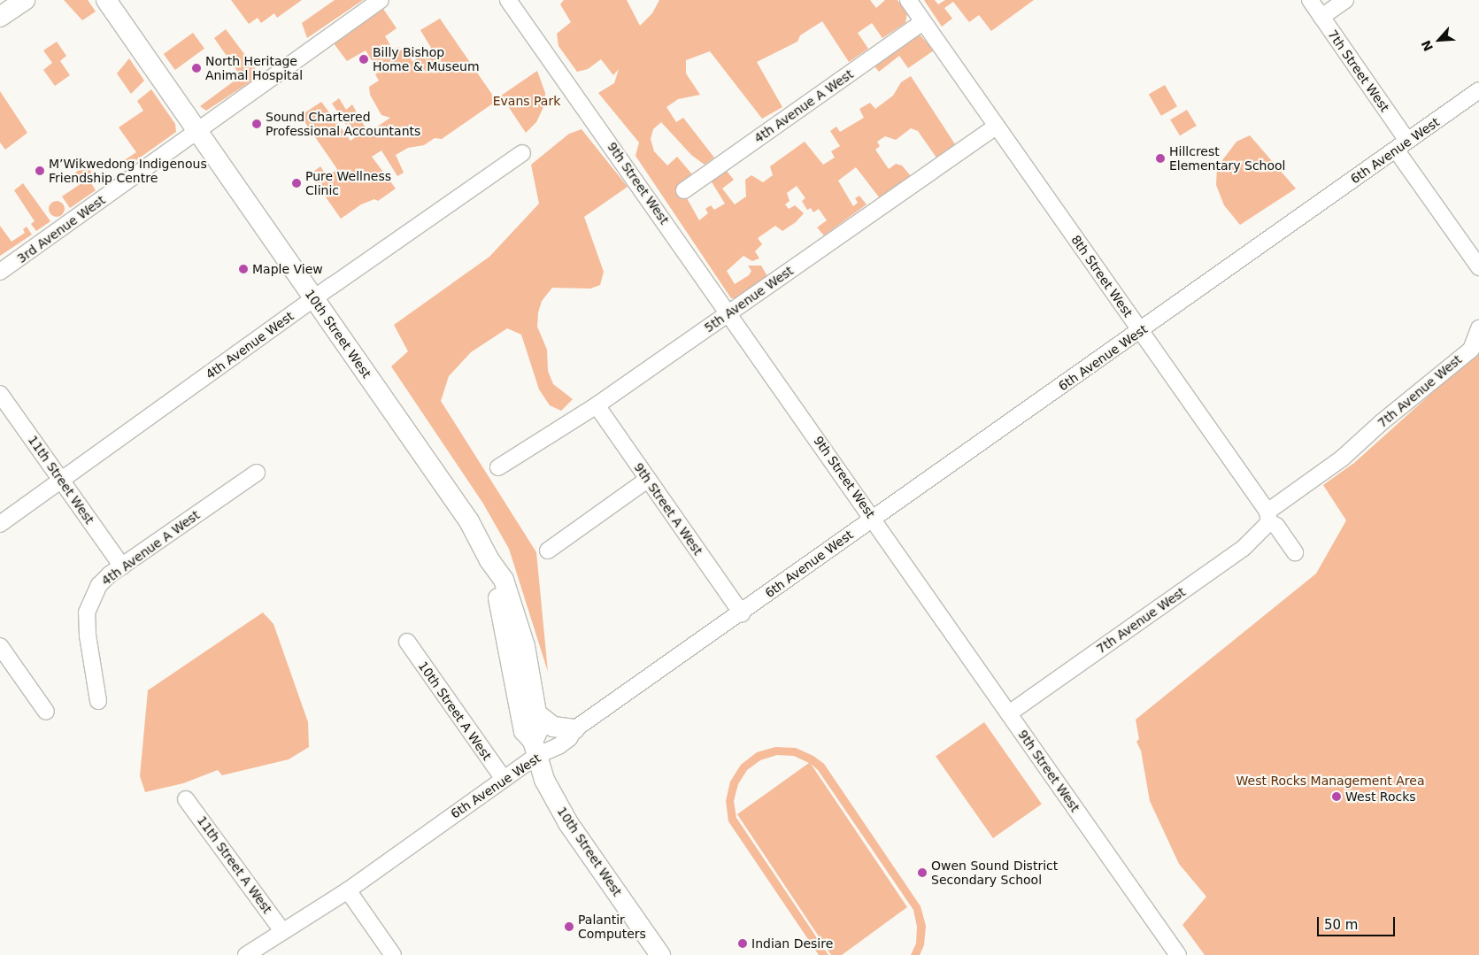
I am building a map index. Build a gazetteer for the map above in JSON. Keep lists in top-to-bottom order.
{
  "streets": {
    "main road": ["10th Street West"],
    "street": [
      "7th Street West",
      "4th Avenue A West",
      "6th Avenue West",
      "9th Street West",
      "3rd Avenue West",
      "8th Street West",
      "5th Avenue West",
      "4th Avenue West",
      "7th Avenue West",
      "11th Street West",
      "9th Street A West",
      "10th Street A West",
      "11th Street A West"
    ]
  },
  "crossings": [
    ["7th Street West", "6th Avenue West"],
    ["4th Avenue A West", "8th Street West"],
    ["4th Avenue A West", "11th Street West"],
    ["6th Avenue West", "9th Street West"],
    ["6th Avenue West", "8th Street West"],
    ["6th Avenue West", "10th Street West"],
    ["6th Avenue West", "9th Street A West"],
    ["6th Avenue West", "10th Street A West"],
    ["6th Avenue West", "11th Street A West"],
    ["9th Street West", "5th Avenue West"],
    ["9th Street West", "7th Avenue West"],
    ["3rd Avenue West", "10th Street West"],
    ["8th Street West", "5th Avenue West"],
    ["8th Street West", "7th Avenue West"],
    ["5th Avenue West", "9th Street A West"],
    ["10th Street West", "4th Avenue West"],
    ["4th Avenue West", "11th Street West"]
  ],
  "parks": ["Evans Park", "West Rocks Management Area"],
  "places": [
    "Billy Bishop Home & Museum",
    "North Heritage Animal Hospital",
    "Sound Chartered Professional Accountants",
    "Hillcrest Elementary School",
    "M’Wikwedong Indigenous Friendship Centre",
    "Pure Wellness Clinic",
    "Maple View",
    "West Rocks",
    "Owen Sound District Secondary School",
    "Palantir Computers",
    "Indian Desire"
  ],
  "scale_bar": "50 m",
  "north": "bottom left"
}
